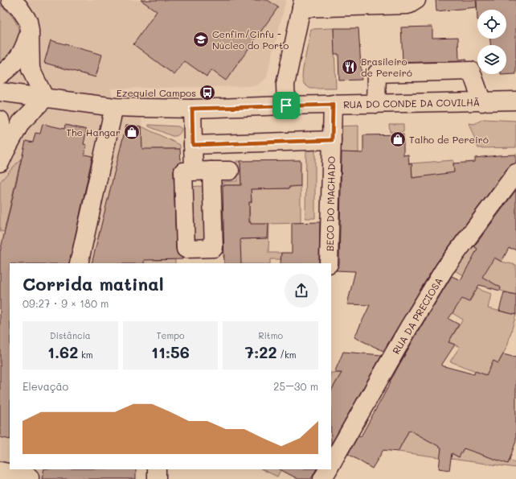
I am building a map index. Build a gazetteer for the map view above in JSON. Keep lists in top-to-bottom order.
{
  "streets": {
    "street": ["RUA DO CONDE DA COVILHÃ", "BECO DO MACHADO", "RUA DA PRECIOSA"]
  },
  "crossings": [
    ["RUA DO CONDE DA COVILHÃ", "BECO DO MACHADO"]
  ],
  "places": {
    "school or university": ["Cenfim/Cinfu - Núcleo do Porto"],
    "restaurant": ["Brasileiro de Pereiró"],
    "bus stop": ["Ezequiel Campos"],
    "shop": ["The Hangar", "Talho de Pereiró"]
  },
  "page": {
    "heading": ["Corrida matinal", "09:27 · 9 × 180 m"],
    "stats": [
      ["Distância", "1.62 km"],
      ["Tempo", "11:56"],
      ["Ritmo", "7:22 /km"]
    ],
    "chart": ["Elevação", "25–30 m"]
  }
}
